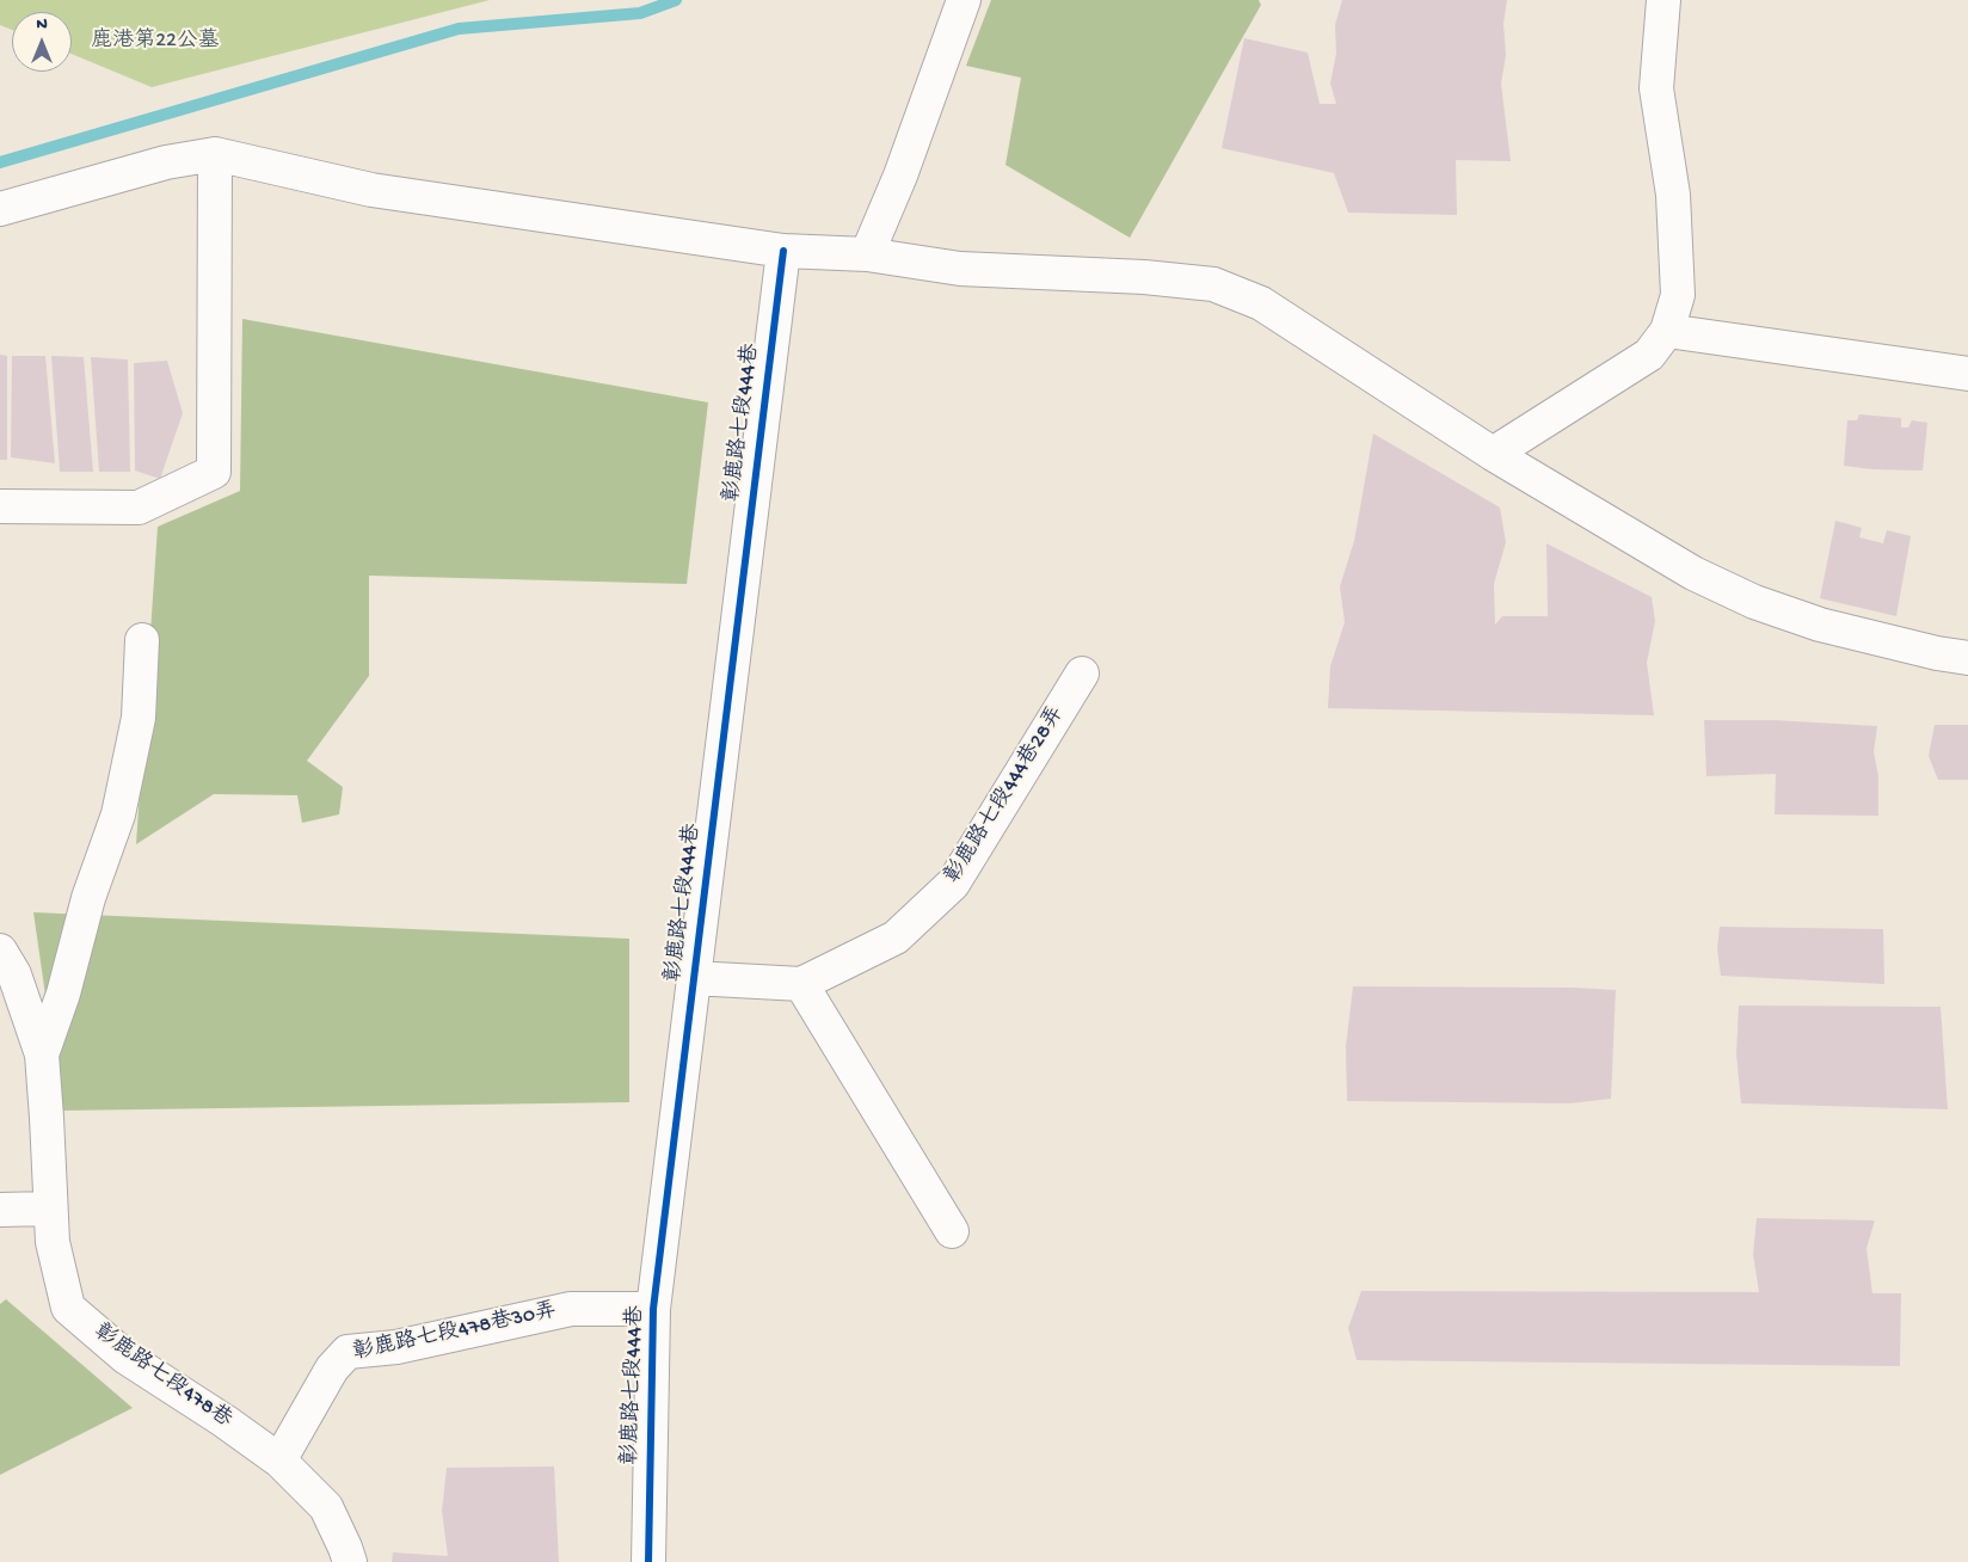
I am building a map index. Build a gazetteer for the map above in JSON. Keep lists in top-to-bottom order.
{
  "streets": {
    "street": [
      "彰鹿路七段444巷",
      "彰鹿路七段444巷28弄",
      "彰鹿路七段478巷30弄",
      "彰鹿路七段478巷"
    ]
  },
  "crossings": [
    ["彰鹿路七段444巷", "彰鹿路七段444巷28弄"],
    ["彰鹿路七段444巷", "彰鹿路七段478巷30弄"],
    ["彰鹿路七段478巷30弄", "彰鹿路七段478巷"]
  ],
  "parks": ["鹿港第22公墓"],
  "north": "top"
}
